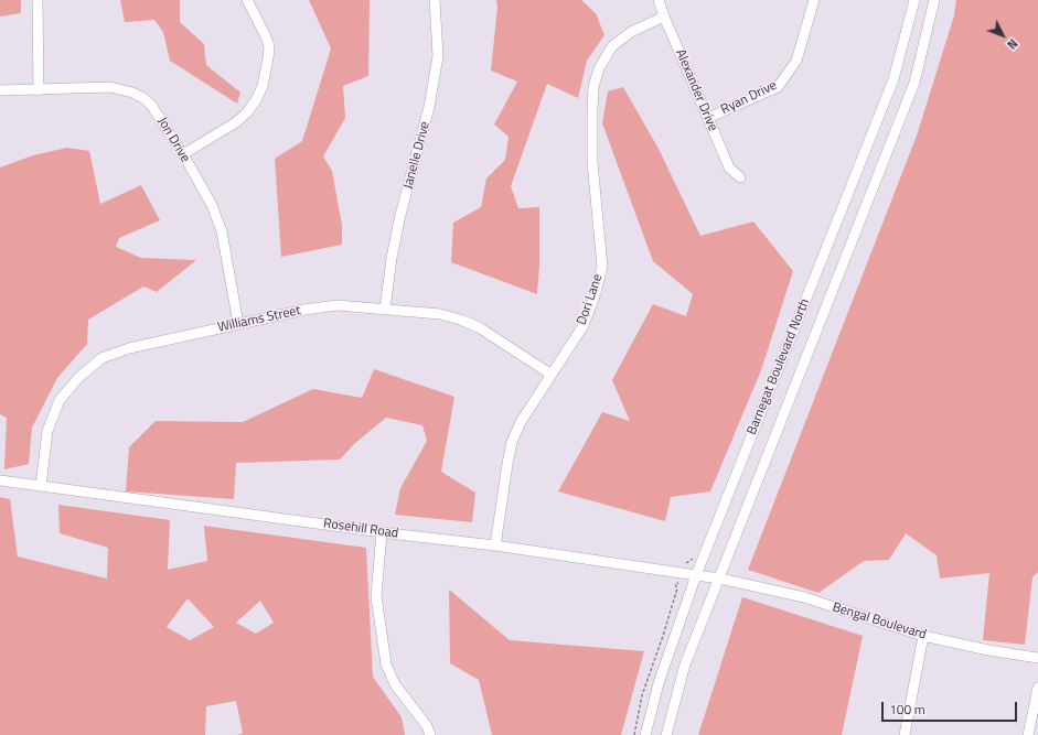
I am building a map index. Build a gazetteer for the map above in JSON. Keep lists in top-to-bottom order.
{
  "streets": {
    "street": [
      "Alexander Drive",
      "Ryan Drive",
      "Jon Drive",
      "Janelle Drive",
      "Dori Lane",
      "Williams Street",
      "Barnegat Boulevard North",
      "Rosehill Road",
      "Bengal Boulevard"
    ]
  },
  "crossings": [
    ["Alexander Drive", "Ryan Drive"],
    ["Alexander Drive", "Dori Lane"],
    ["Jon Drive", "Williams Street"],
    ["Janelle Drive", "Williams Street"],
    ["Dori Lane", "Williams Street"],
    ["Dori Lane", "Rosehill Road"],
    ["Williams Street", "Rosehill Road"],
    ["Barnegat Boulevard North", "Rosehill Road"],
    ["Barnegat Boulevard North", "Bengal Boulevard"],
    ["Rosehill Road", "Bengal Boulevard"]
  ],
  "scale_bar": "100 m",
  "north": "bottom right"
}
